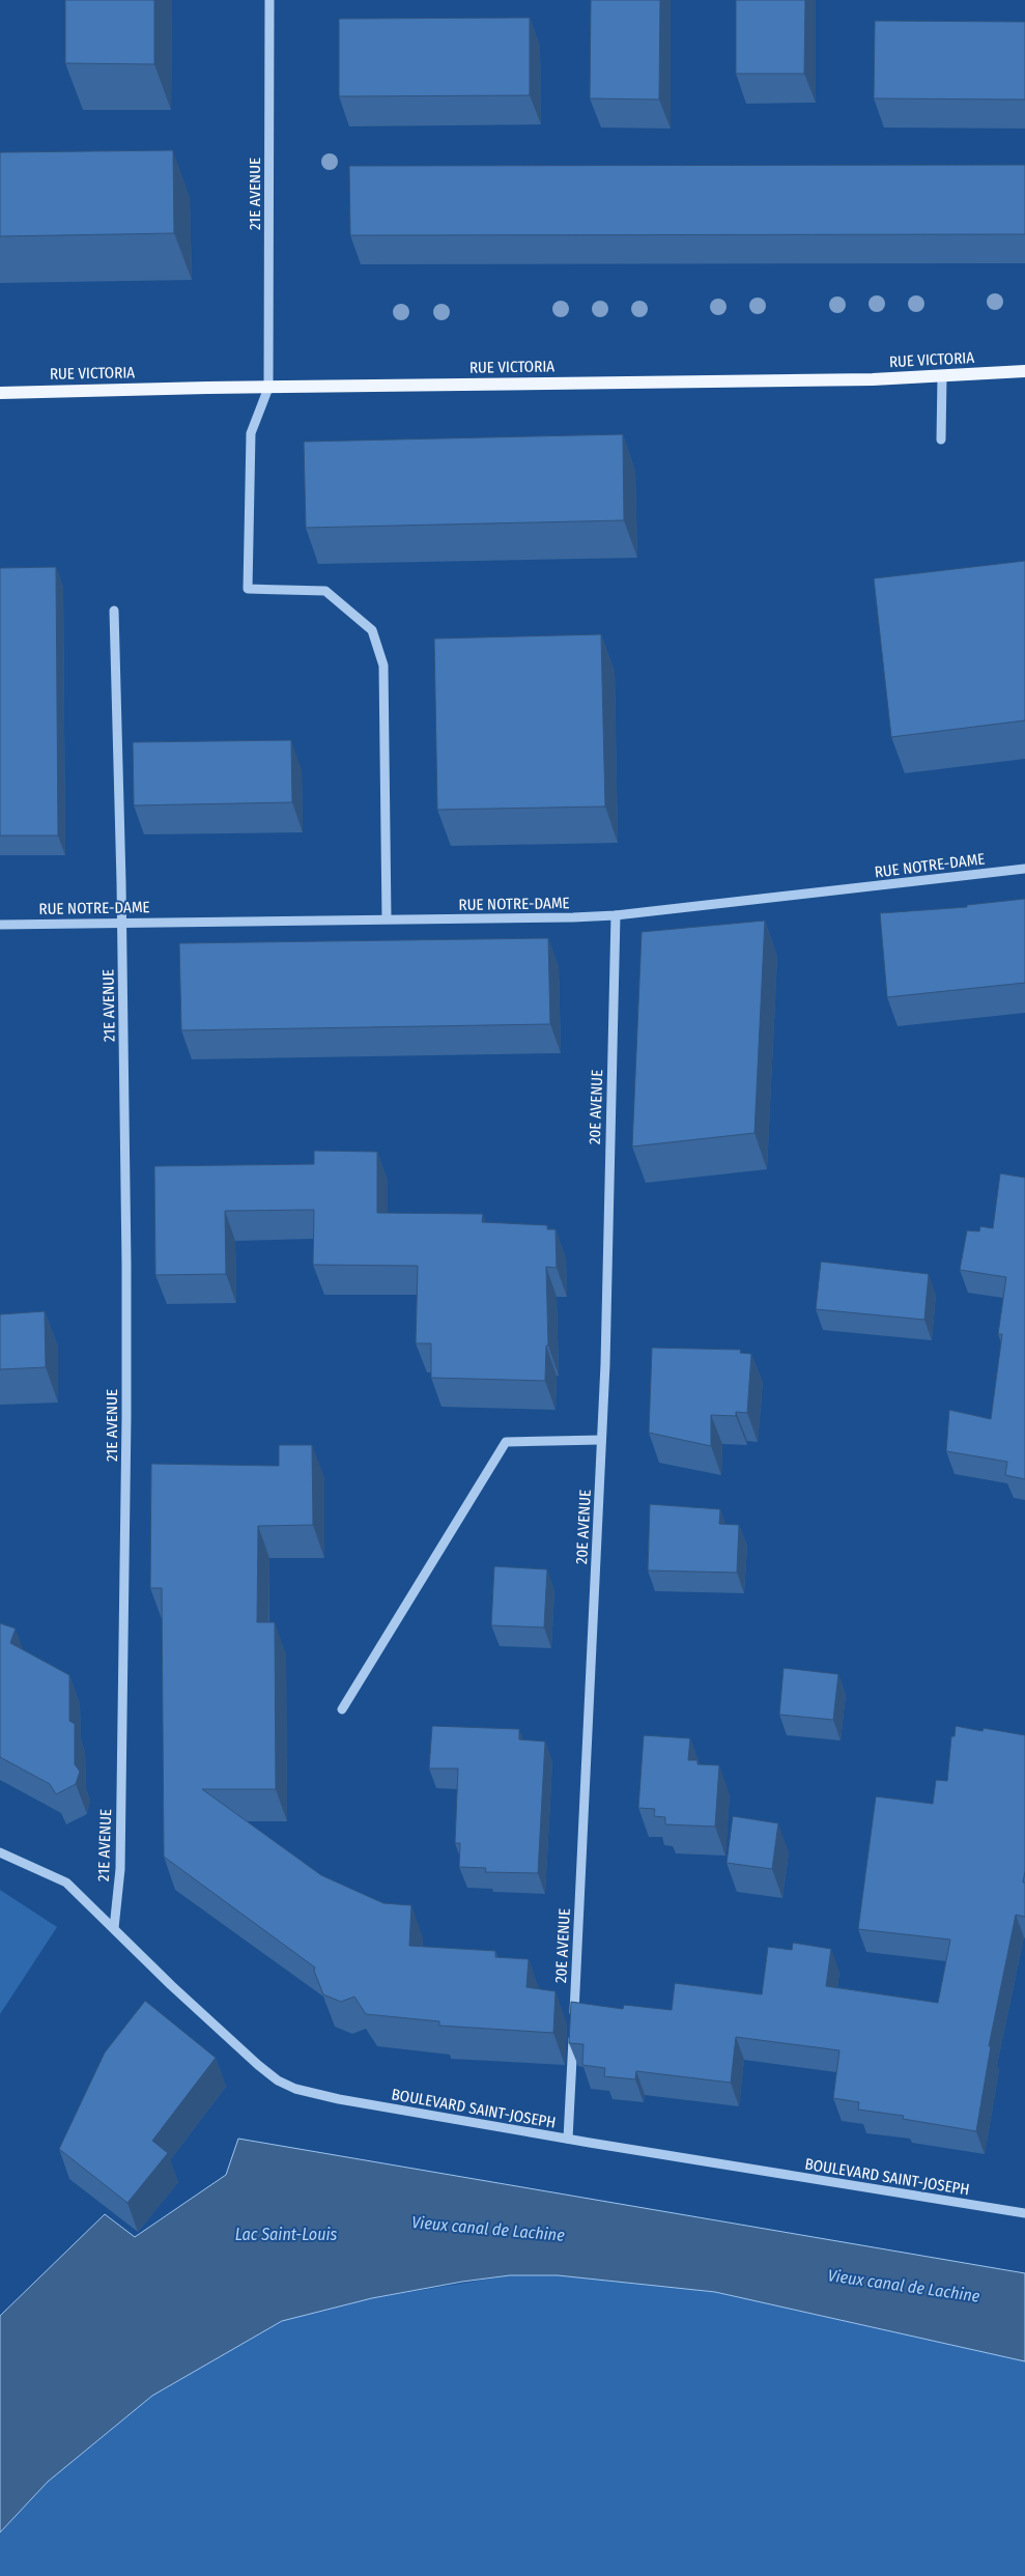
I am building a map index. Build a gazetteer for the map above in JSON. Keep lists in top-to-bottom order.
{
  "streets": {
    "main road": ["RUE VICTORIA"],
    "street": [
      "21E AVENUE",
      "RUE NOTRE-DAME",
      "20E AVENUE",
      "BOULEVARD SAINT-JOSEPH"
    ]
  },
  "crossings": [
    ["21E AVENUE", "RUE VICTORIA"],
    ["21E AVENUE", "RUE NOTRE-DAME"],
    ["21E AVENUE", "BOULEVARD SAINT-JOSEPH"],
    ["RUE NOTRE-DAME", "20E AVENUE"]
  ],
  "water": ["Vieux canal de Lachine", "Lac Saint-Louis"]
}
